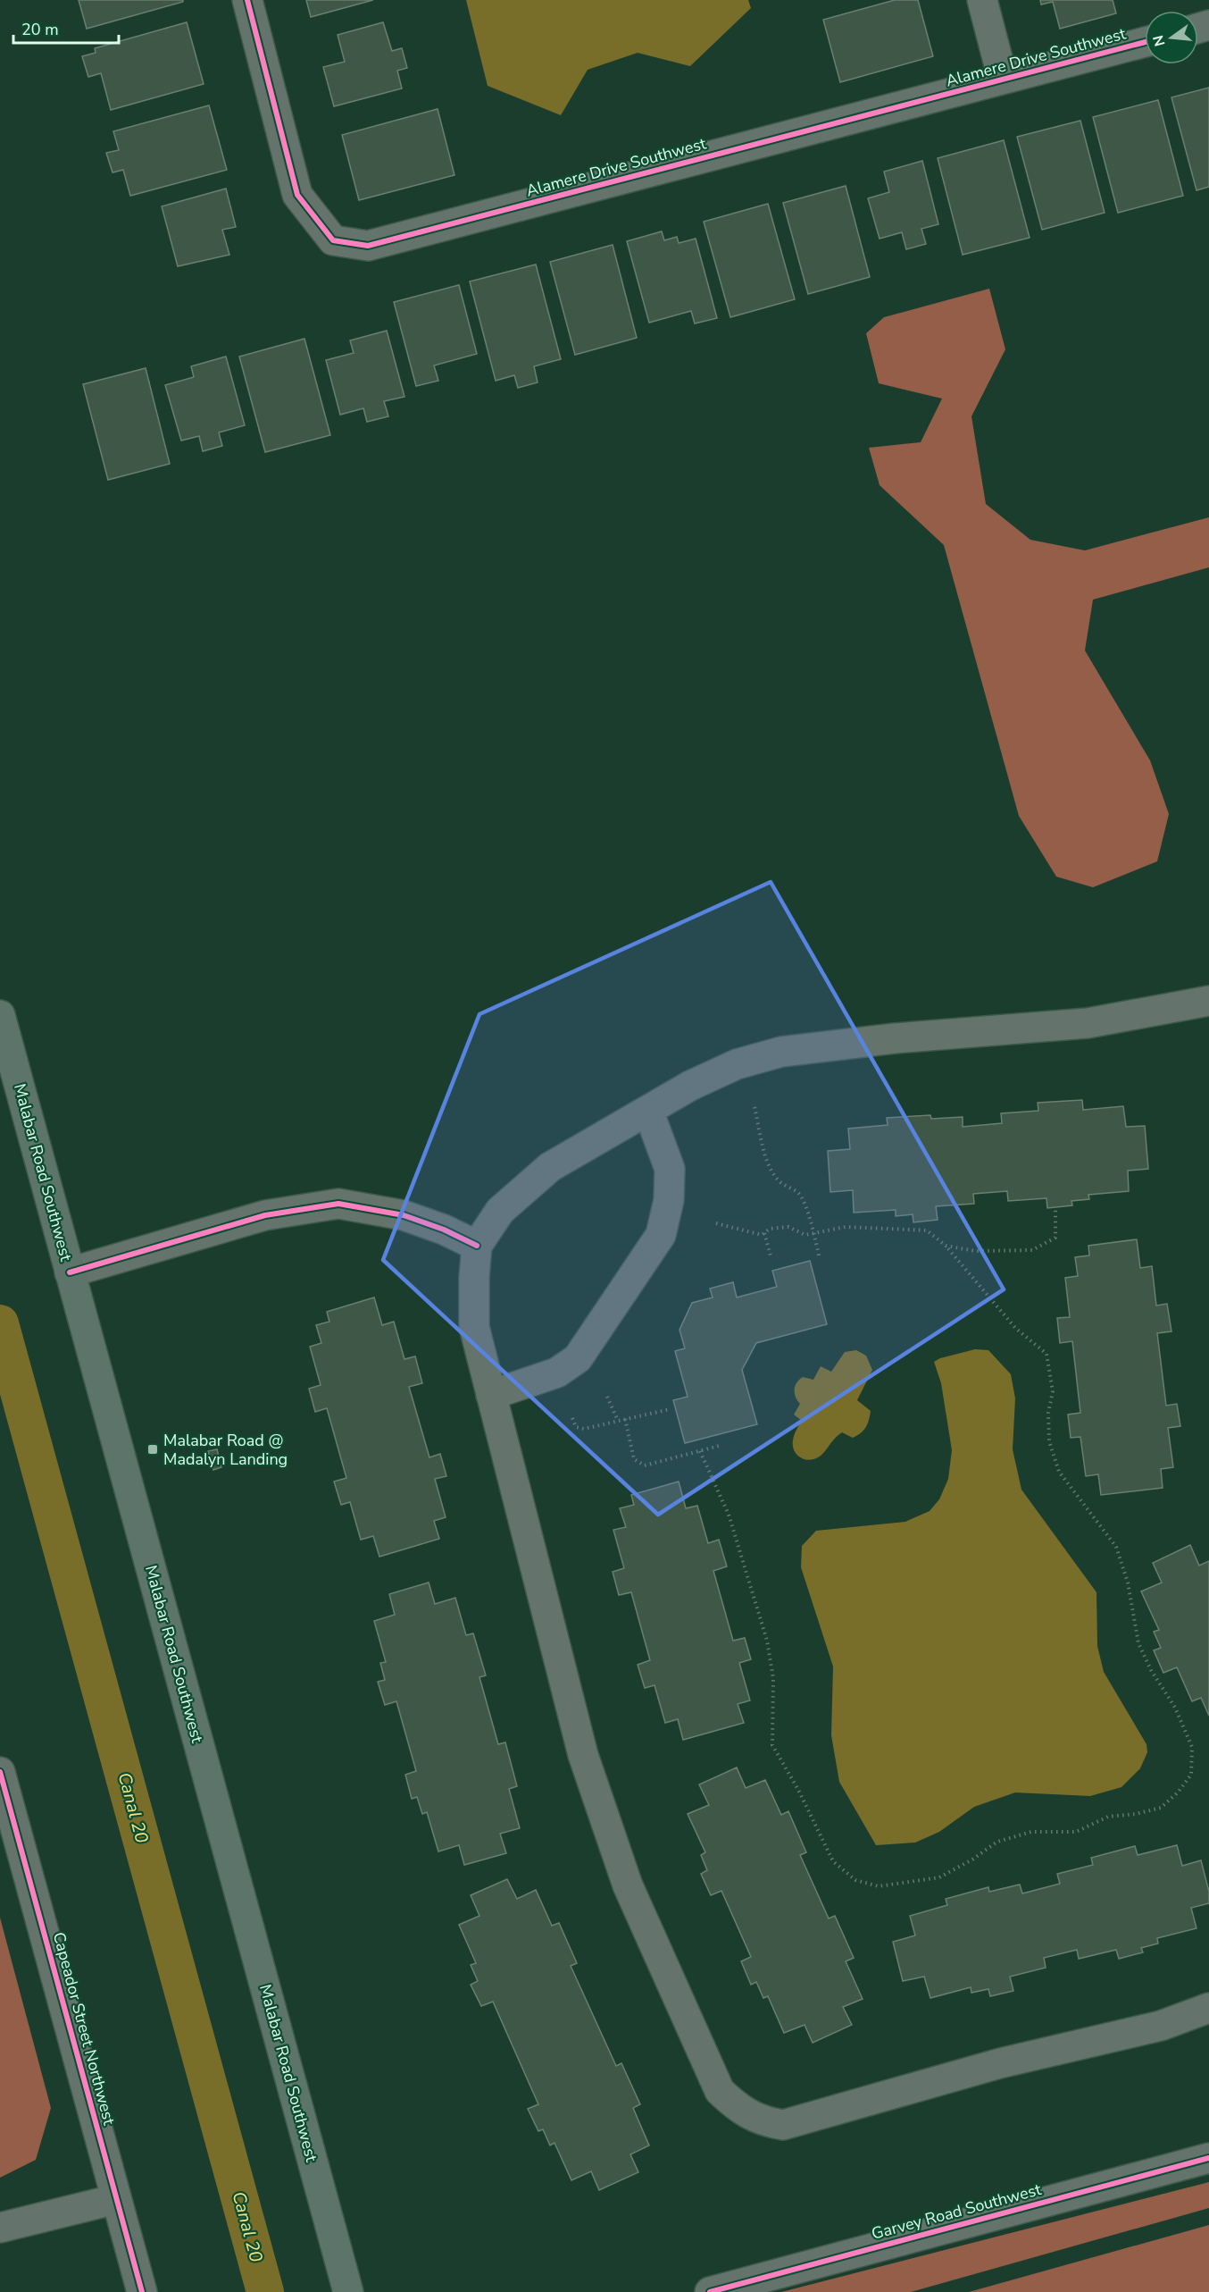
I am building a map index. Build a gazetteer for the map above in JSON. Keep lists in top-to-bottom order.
{
  "streets": {
    "main road": ["Malabar Road Southwest"],
    "street": ["Alamere Drive Southwest", "Capeador Street Northwest", "Garvey Road Southwest"]
  },
  "water": ["Canal 20"],
  "places": {
    "transit": ["Malabar Road @ Madalyn Landing"]
  },
  "scale_bar": "20 m",
  "north": "left"
}
